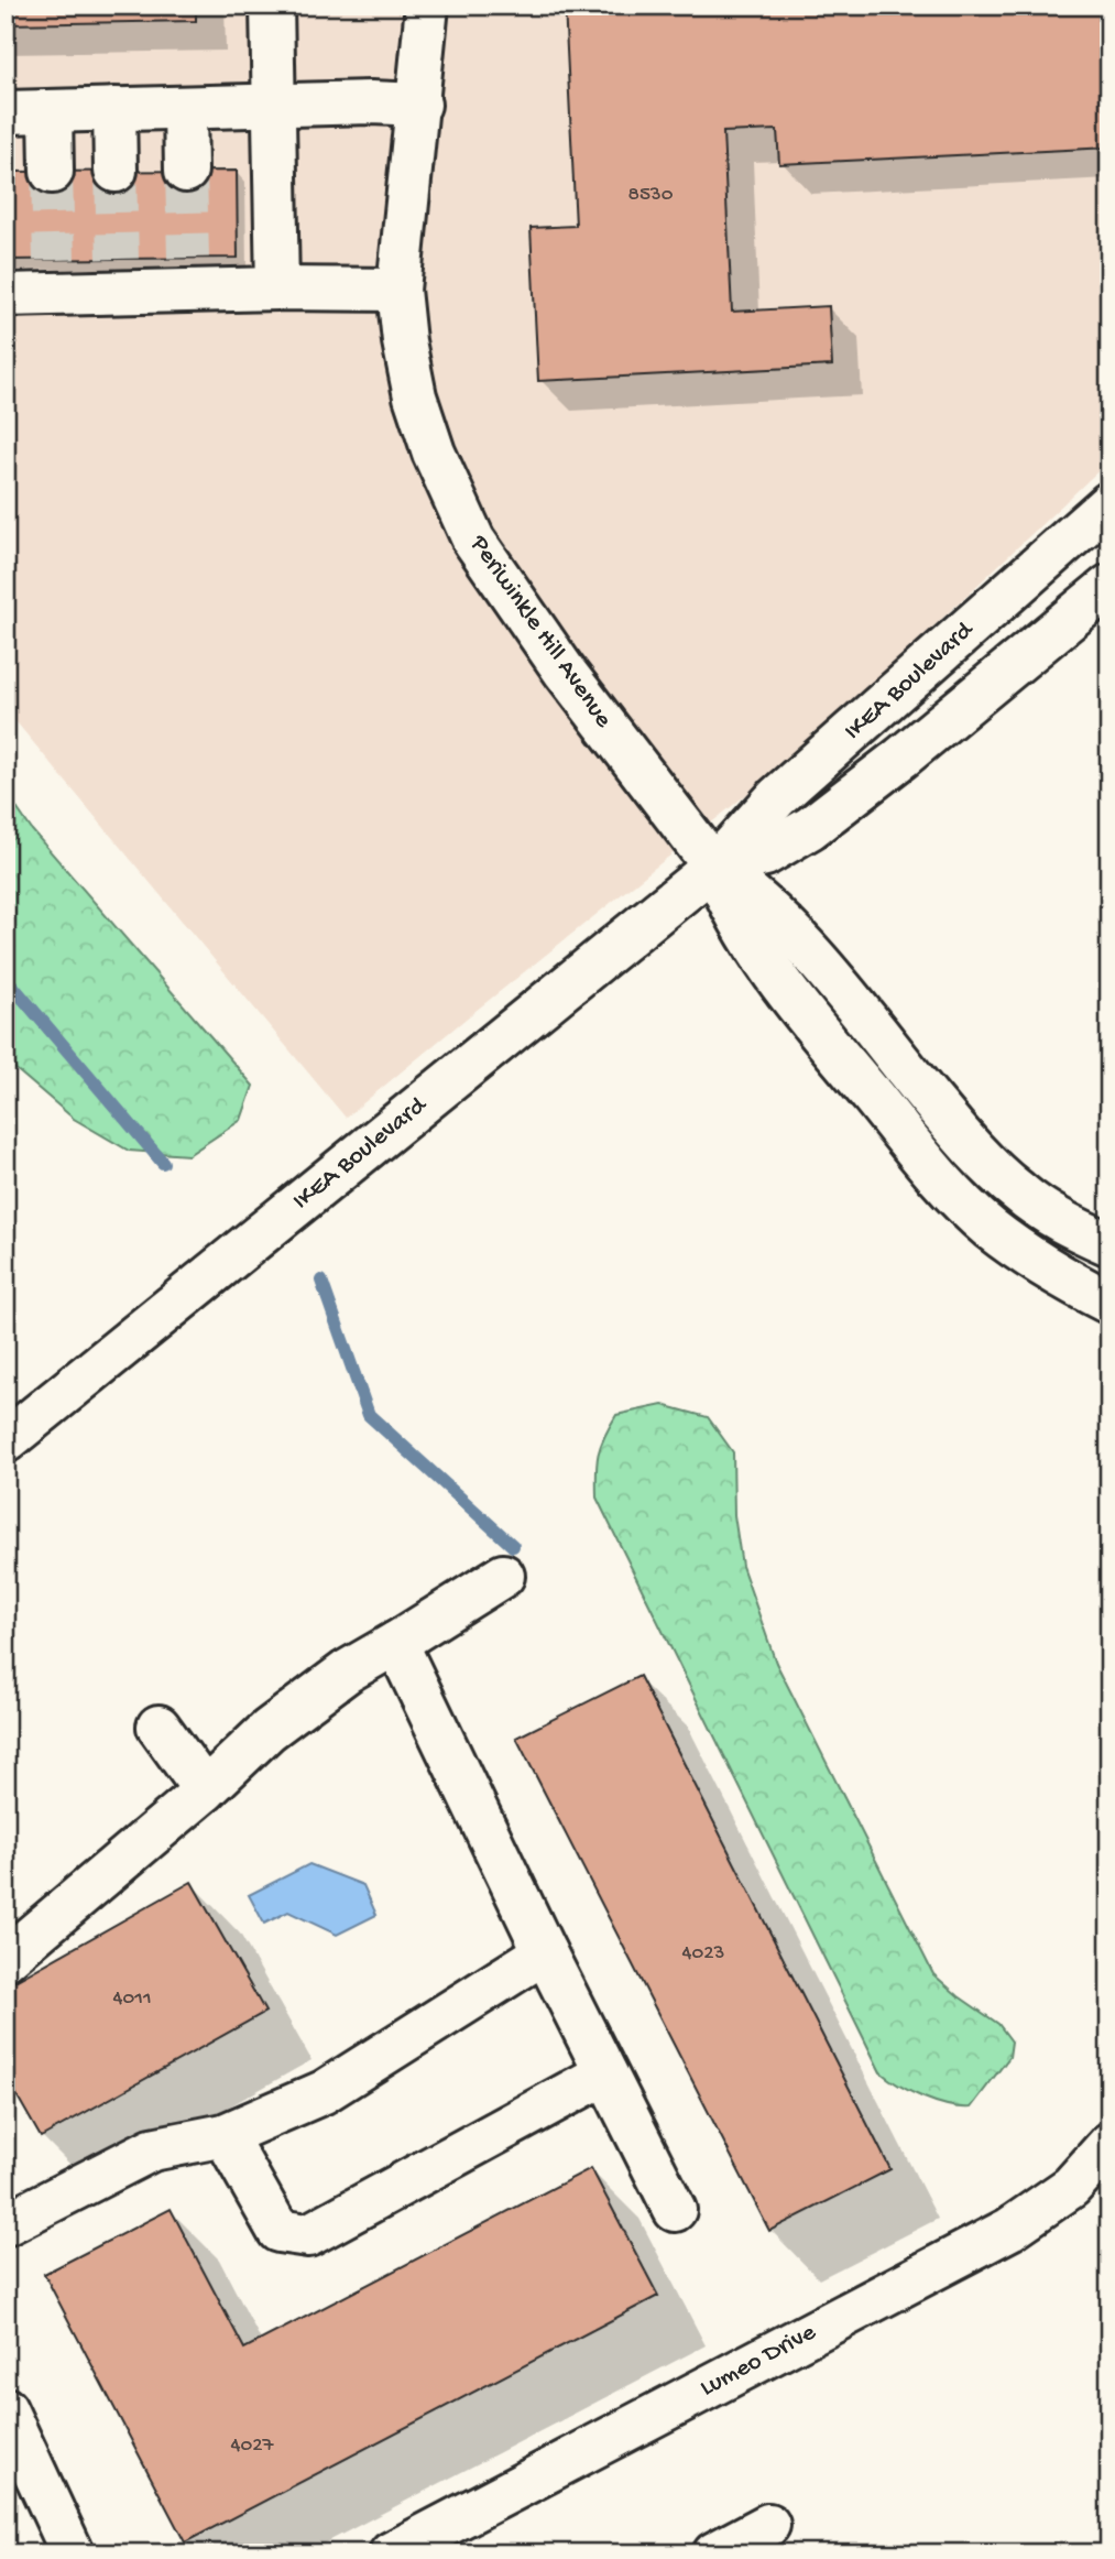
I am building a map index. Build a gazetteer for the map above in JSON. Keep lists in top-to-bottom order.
{
  "streets": {
    "street": ["Periwinkle Hill Avenue", "IKEA Boulevard", "Lumeo Drive"]
  },
  "crossings": [
    ["Periwinkle Hill Avenue", "IKEA Boulevard"]
  ],
  "house_numbers": [
    "8530",
    "4023",
    "4011",
    "4027"
  ]
}
